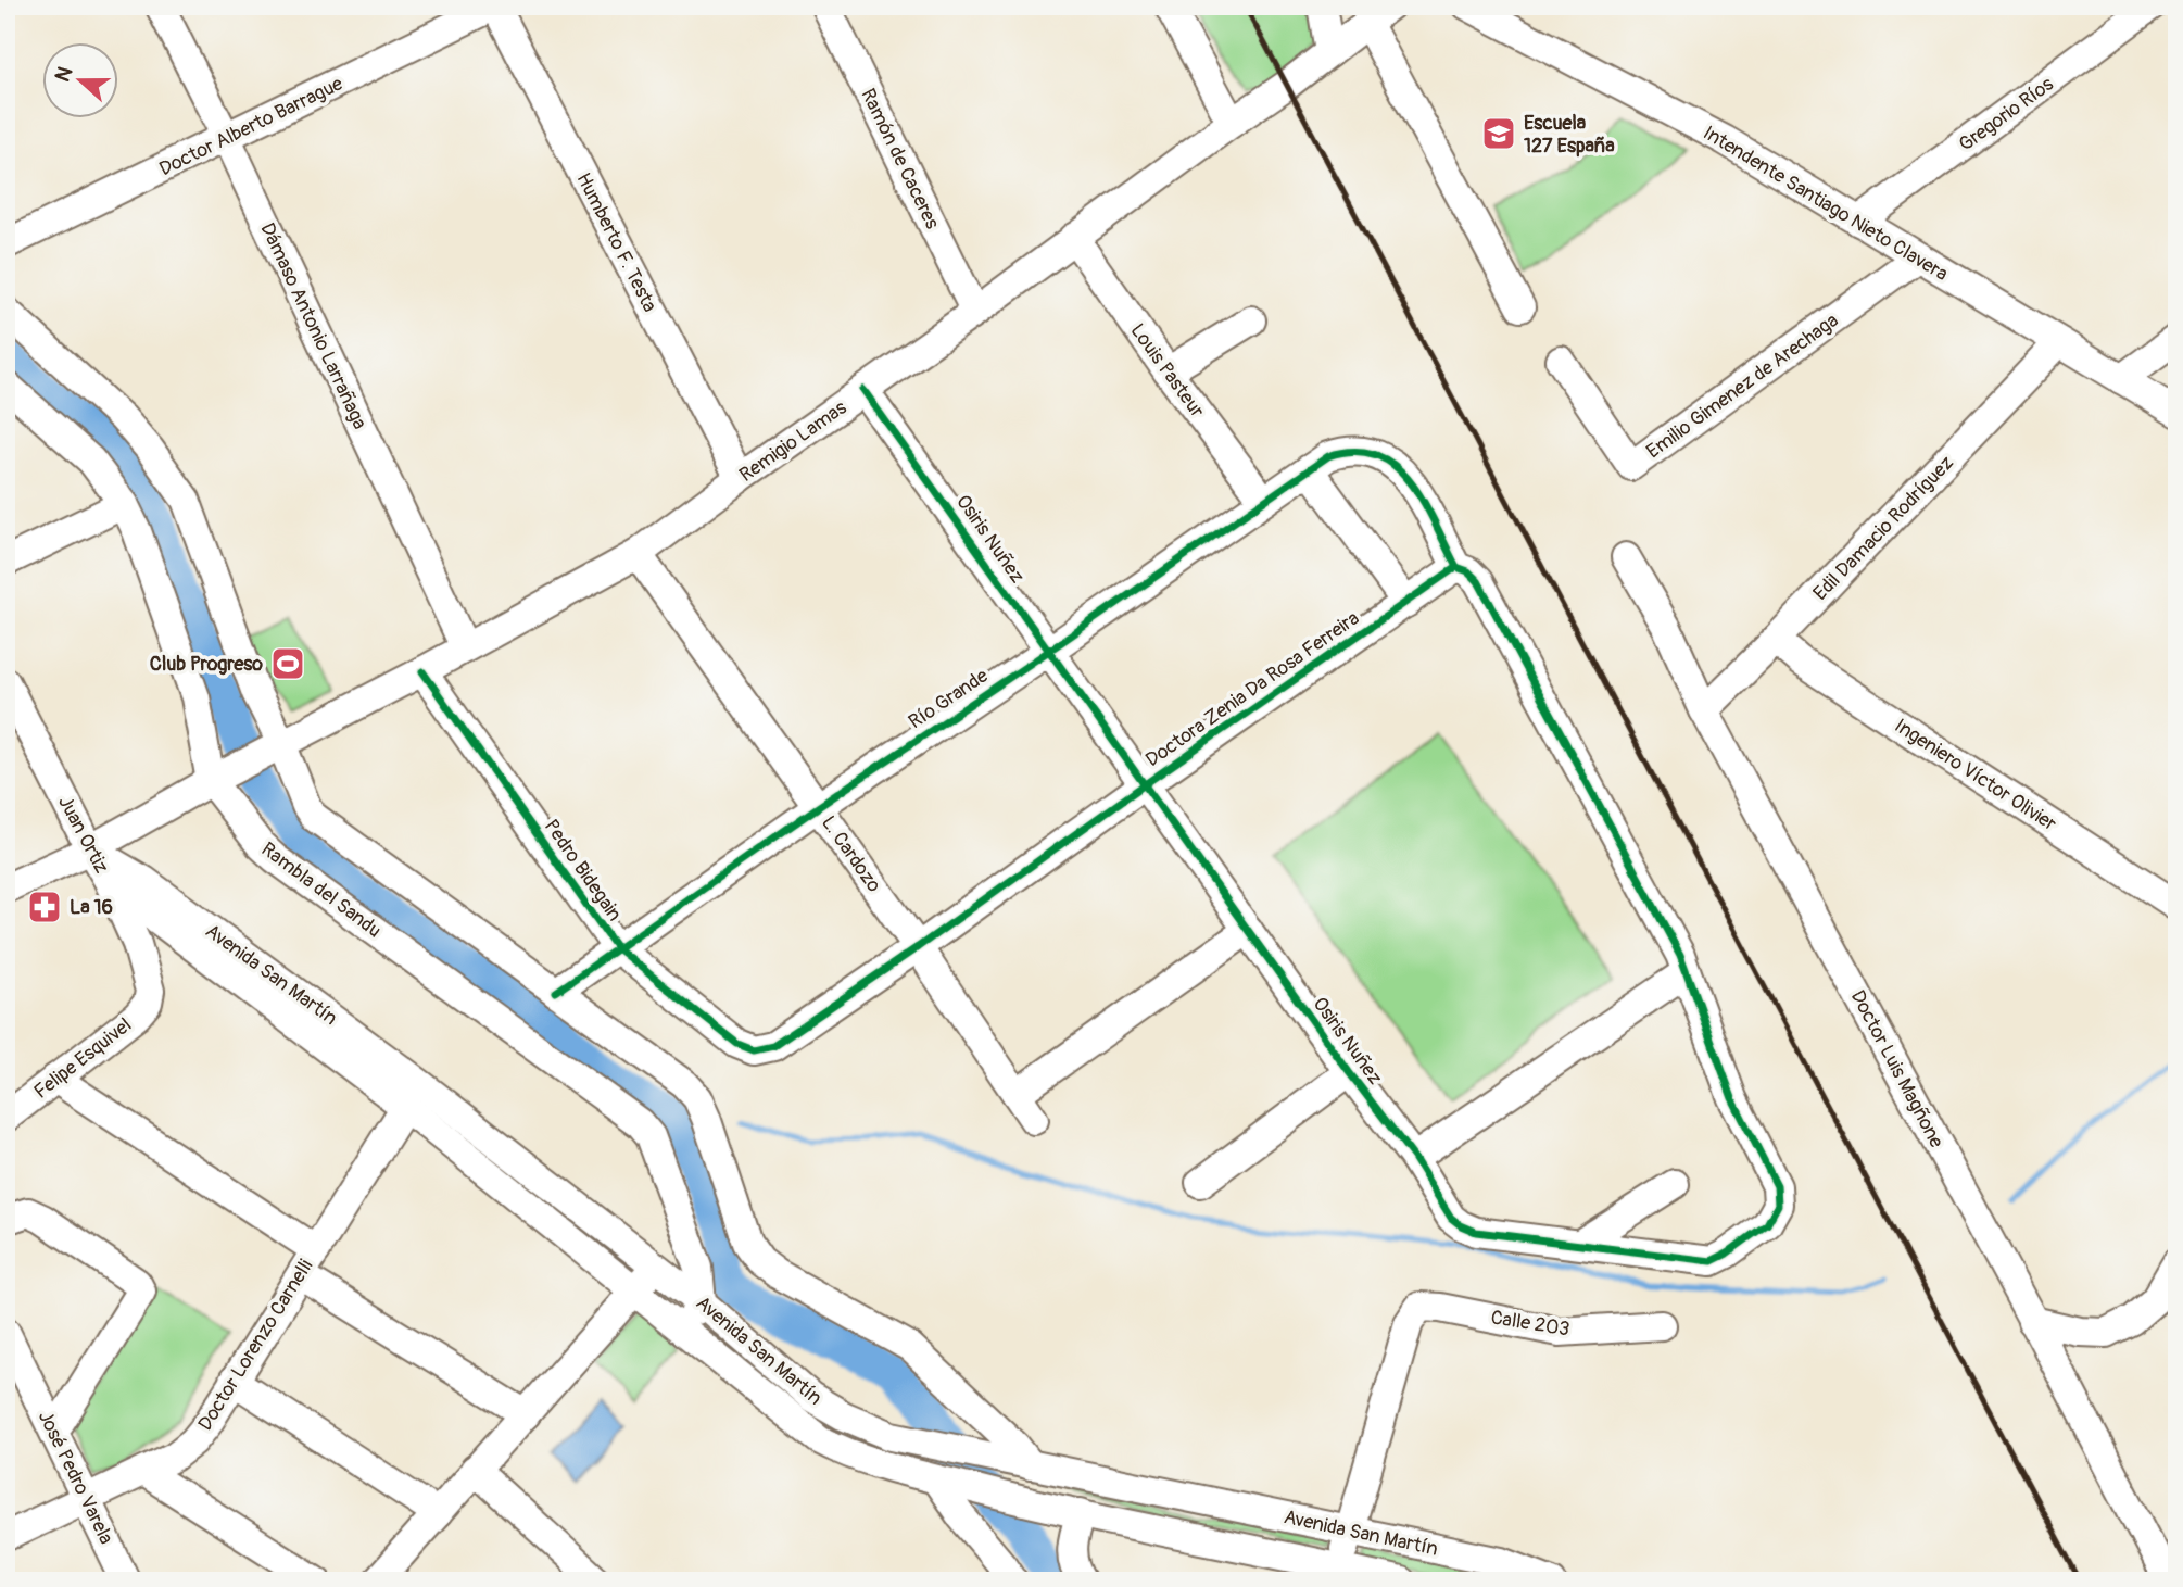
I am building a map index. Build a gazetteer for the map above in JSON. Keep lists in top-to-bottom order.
{
  "streets": {
    "street": [
      "Gregorio Ríos",
      "Doctor Alberto Barrague",
      "Ramón de Caceres",
      "Intendente Santiago Nieto Clavera",
      "Humberto F. Testa",
      "Dámaso Antonio Larrañaga",
      "Louis Pasteur",
      "Emilio Gimenez de Arechaga",
      "Remigio Lamas",
      "Edil Damacio Rodríguez",
      "Osiris Nuñez",
      "Doctora Zenia Da Rosa Ferreira",
      "Río Grande",
      "Ingeniero Víctor Olivier",
      "Juan Ortiz",
      "L. Cardozo",
      "Pedro Bidegain",
      "Rambla del Sandu",
      "Avenida San Martín",
      "Felipe Esquivel",
      "Doctor Luis Magñone",
      "Calle 203",
      "Doctor Lorenzo Carnelli",
      "José Pedro Varela"
    ]
  },
  "crossings": [
    ["Gregorio Ríos", "Intendente Santiago Nieto Clavera"],
    ["Doctor Alberto Barrague", "Humberto F. Testa"],
    ["Doctor Alberto Barrague", "Dámaso Antonio Larrañaga"],
    ["Ramón de Caceres", "Remigio Lamas"],
    ["Intendente Santiago Nieto Clavera", "Emilio Gimenez de Arechaga"],
    ["Intendente Santiago Nieto Clavera", "Edil Damacio Rodríguez"],
    ["Humberto F. Testa", "Remigio Lamas"],
    ["Dámaso Antonio Larrañaga", "Remigio Lamas"],
    ["Louis Pasteur", "Remigio Lamas"],
    ["Louis Pasteur", "Río Grande"],
    ["Remigio Lamas", "Osiris Nuñez"],
    ["Remigio Lamas", "Juan Ortiz"],
    ["Remigio Lamas", "L. Cardozo"],
    ["Remigio Lamas", "Pedro Bidegain"],
    ["Remigio Lamas", "Rambla del Sandu"],
    ["Remigio Lamas", "Avenida San Martín"],
    ["Edil Damacio Rodríguez", "Ingeniero Víctor Olivier"],
    ["Edil Damacio Rodríguez", "Doctor Luis Magñone"],
    ["Osiris Nuñez", "Doctora Zenia Da Rosa Ferreira"],
    ["Osiris Nuñez", "Río Grande"],
    ["Doctora Zenia Da Rosa Ferreira", "Río Grande"],
    ["Doctora Zenia Da Rosa Ferreira", "L. Cardozo"],
    ["Doctora Zenia Da Rosa Ferreira", "Pedro Bidegain"],
    ["Río Grande", "L. Cardozo"],
    ["Río Grande", "Pedro Bidegain"],
    ["Juan Ortiz", "Avenida San Martín"],
    ["Juan Ortiz", "Felipe Esquivel"],
    ["Rambla del Sandu", "Avenida San Martín"],
    ["Avenida San Martín", "Calle 203"],
    ["Avenida San Martín", "Doctor Lorenzo Carnelli"],
    ["Doctor Lorenzo Carnelli", "José Pedro Varela"]
  ],
  "places": {
    "school or university": ["Escuela 127 España"],
    "sports": ["Club Progreso"],
    "pharmacy": ["La 16"]
  },
  "north": "left"
}
